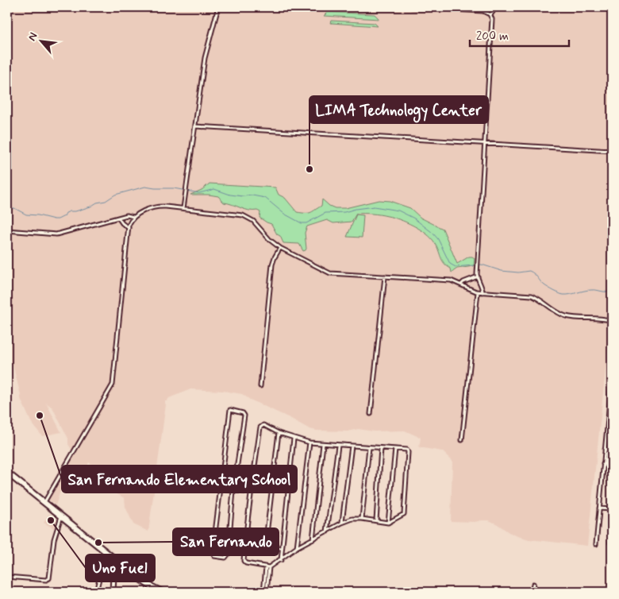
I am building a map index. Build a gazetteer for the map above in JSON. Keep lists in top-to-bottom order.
{
  "places": [
    "LIMA Technology Center",
    "San Fernando Elementary School",
    "Uno Fuel",
    "San Fernando"
  ],
  "scale_bar": "200 m",
  "north": "top left"
}
